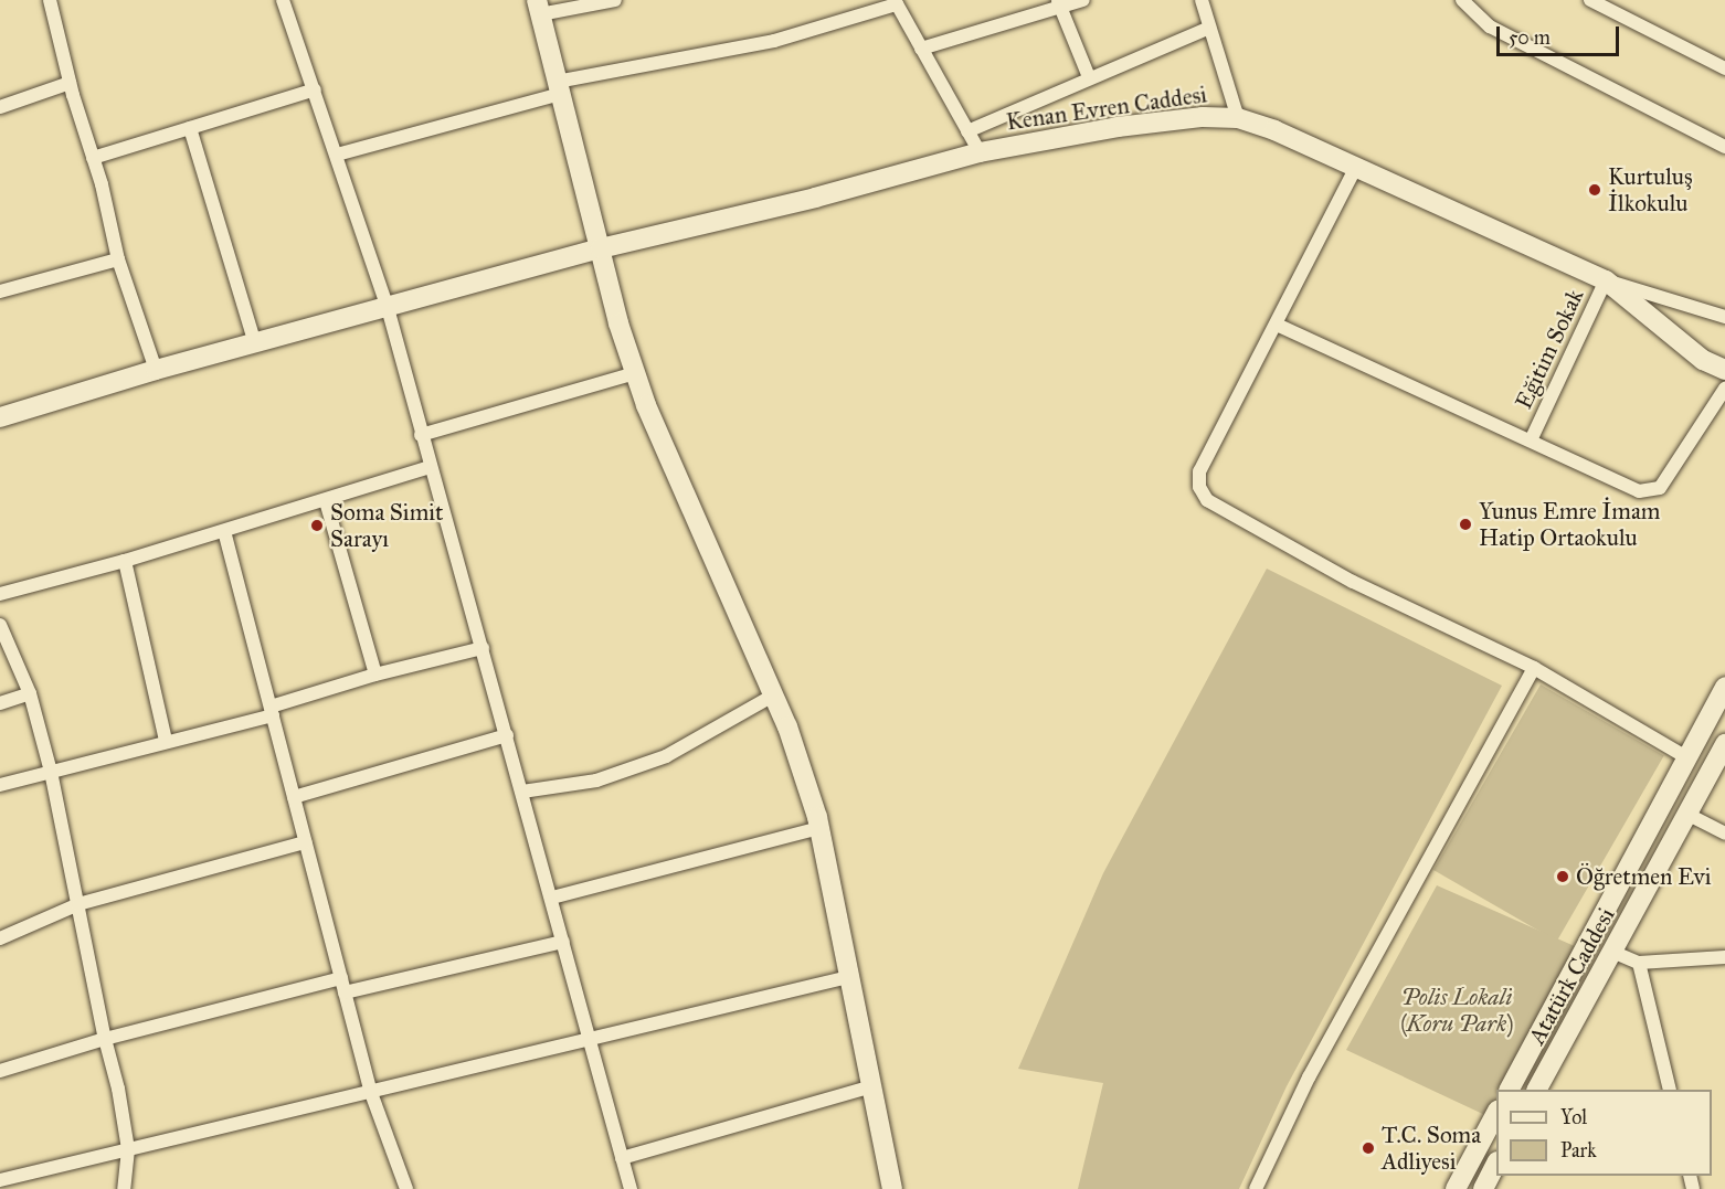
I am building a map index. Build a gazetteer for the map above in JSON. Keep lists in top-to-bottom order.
{
  "streets": {
    "street": ["Kenan Evren Caddesi", "Eğitim Sokak", "Atatürk Caddesi"]
  },
  "crossings": [
    ["Kenan Evren Caddesi", "Eğitim Sokak"]
  ],
  "parks": ["Polis Lokali (Koru Park)"],
  "places": [
    "Kurtuluş İlkokulu",
    "Yunus Emre İmam Hatip Ortaokulu",
    "Soma Simit Sarayı",
    "Öğretmen Evi",
    "T.C. Soma Adliyesi"
  ],
  "legend": ["Yol", "Park"],
  "scale_bar": "50 m"
}
